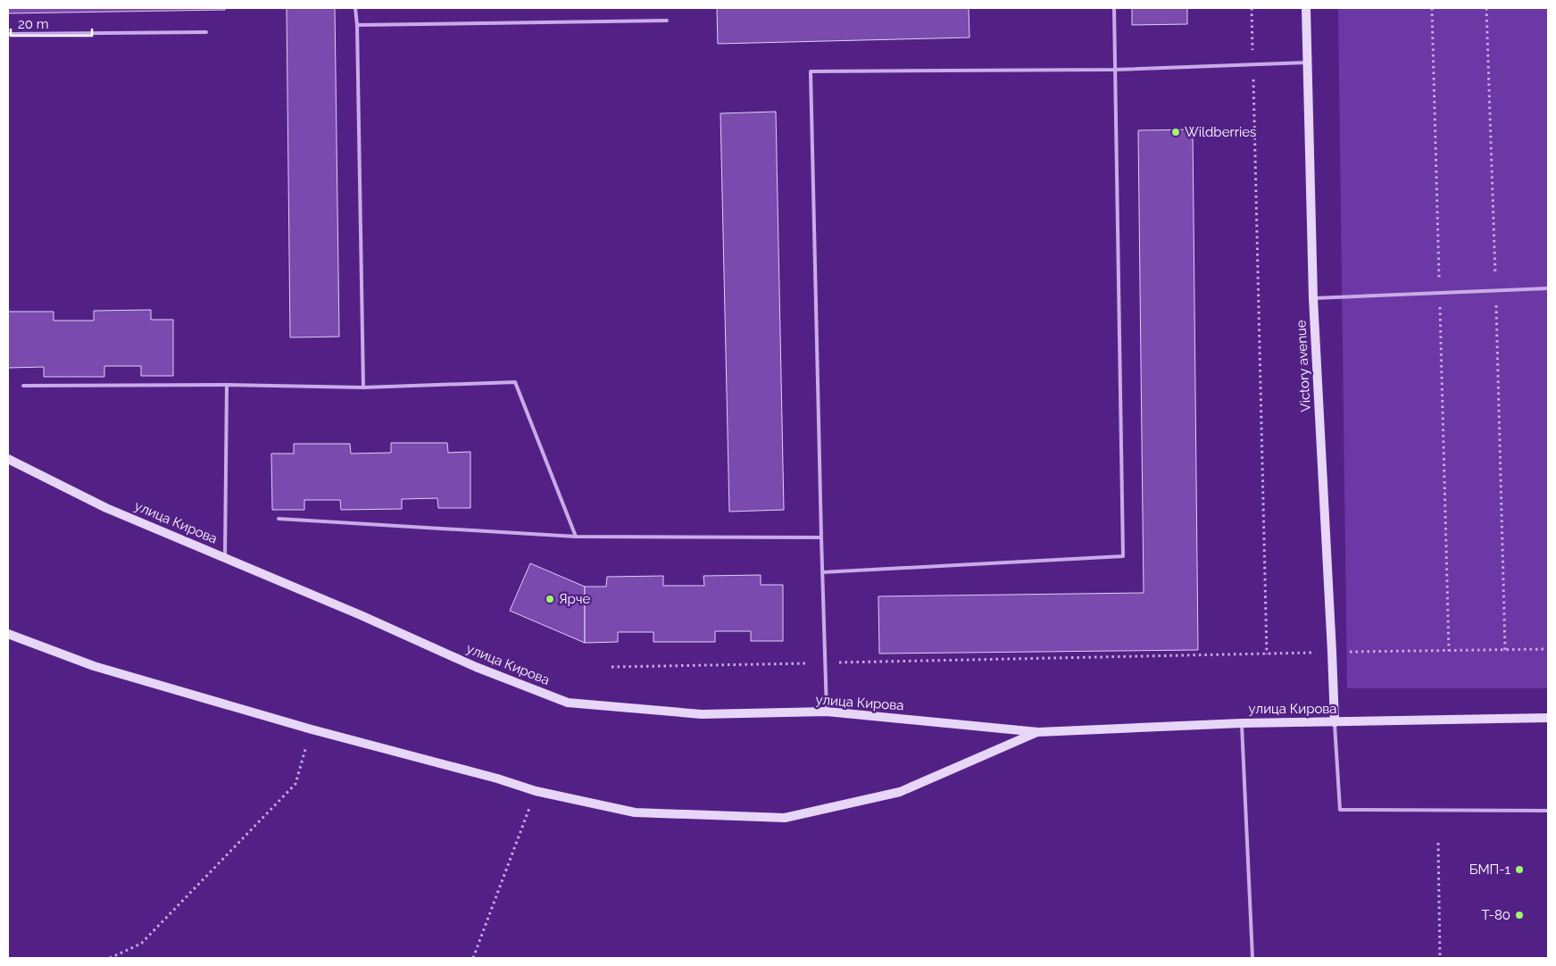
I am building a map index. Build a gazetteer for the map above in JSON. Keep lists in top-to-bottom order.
{
  "streets": {
    "main road": ["Victory avenue", "улица Кирова"]
  },
  "crossings": [
    ["Victory avenue", "улица Кирова"]
  ],
  "places": [
    "Wildberries",
    "Ярче",
    "БМП-1",
    "Т-80"
  ],
  "scale_bar": "20 m"
}
